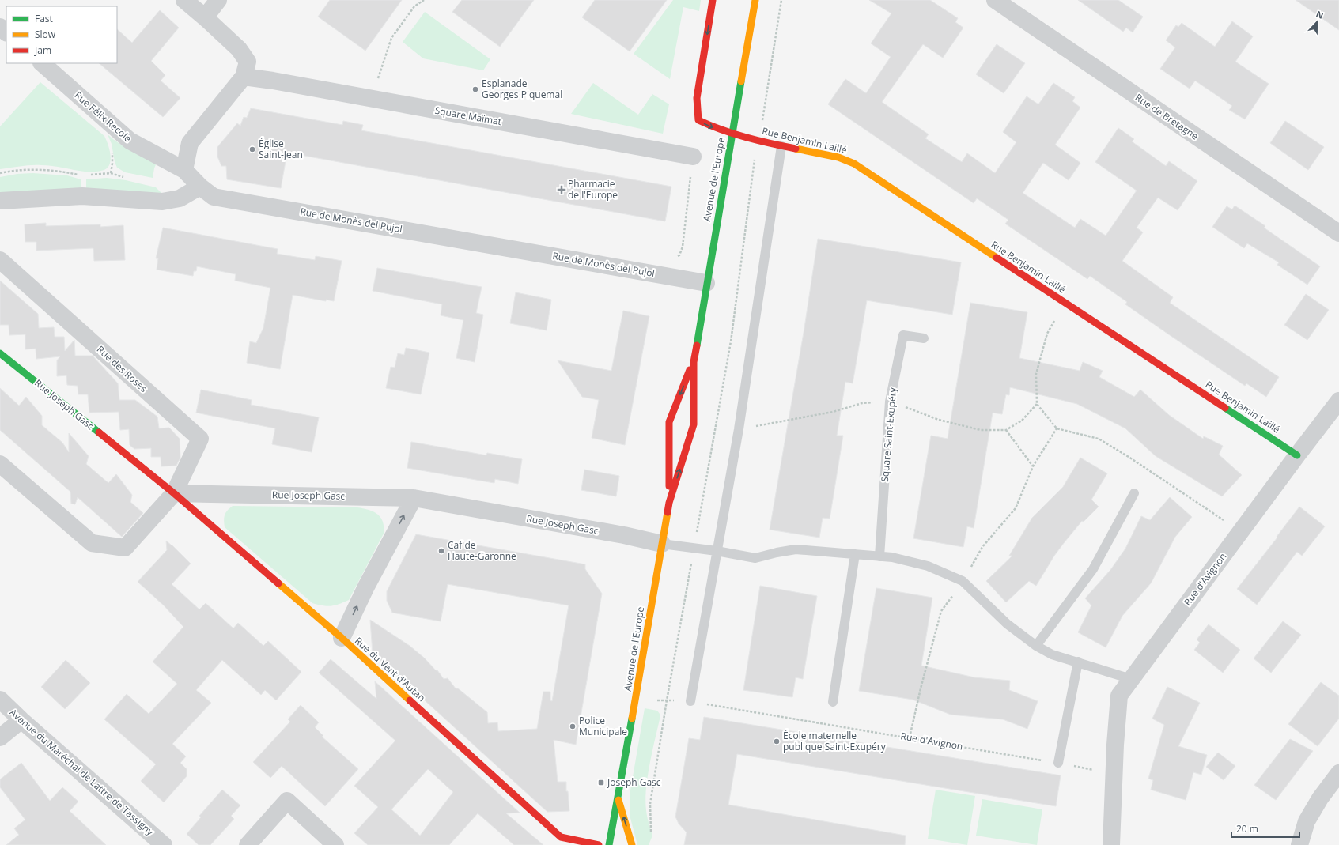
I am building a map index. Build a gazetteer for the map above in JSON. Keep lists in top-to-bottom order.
{
  "streets": {
    "street": [
      "Square Maïmat",
      "Rue Félix Recole",
      "Rue de Bretagne",
      "Rue Benjamin Laillé",
      "Avenue de l'Europe",
      "Rue de Monès del Pujol",
      "Rue des Roses",
      "Rue Joseph Gasc",
      "Rue d'Avignon",
      "Rue du Vent d'Autan",
      "Avenue du Maréchal de Lattre de Tassigny"
    ],
    "lane": ["Square Saint-Exupéry"]
  },
  "crossings": [
    ["Rue Félix Recole", "Rue de Monès del Pujol"],
    ["Rue Benjamin Laillé", "Avenue de l'Europe"],
    ["Rue Benjamin Laillé", "Rue d'Avignon"],
    ["Avenue de l'Europe", "Rue de Monès del Pujol"],
    ["Avenue de l'Europe", "Rue Joseph Gasc"],
    ["Avenue de l'Europe", "Rue d'Avignon"],
    ["Rue des Roses", "Rue Joseph Gasc"],
    ["Rue des Roses", "Rue du Vent d'Autan"],
    ["Rue Joseph Gasc", "Rue du Vent d'Autan"]
  ],
  "places": {
    "other": [
      "Esplanade Georges Piquemal",
      "Église Saint-Jean",
      "Caf de Haute-Garonne",
      "Police Municipale",
      "École maternelle publique Saint-Exupéry"
    ],
    "health": ["Pharmacie de l'Europe"],
    "transit": ["Joseph Gasc"]
  },
  "legend": ["Fast", "Slow", "Jam"],
  "scale_bar": "20 m",
  "north": "top"
}
